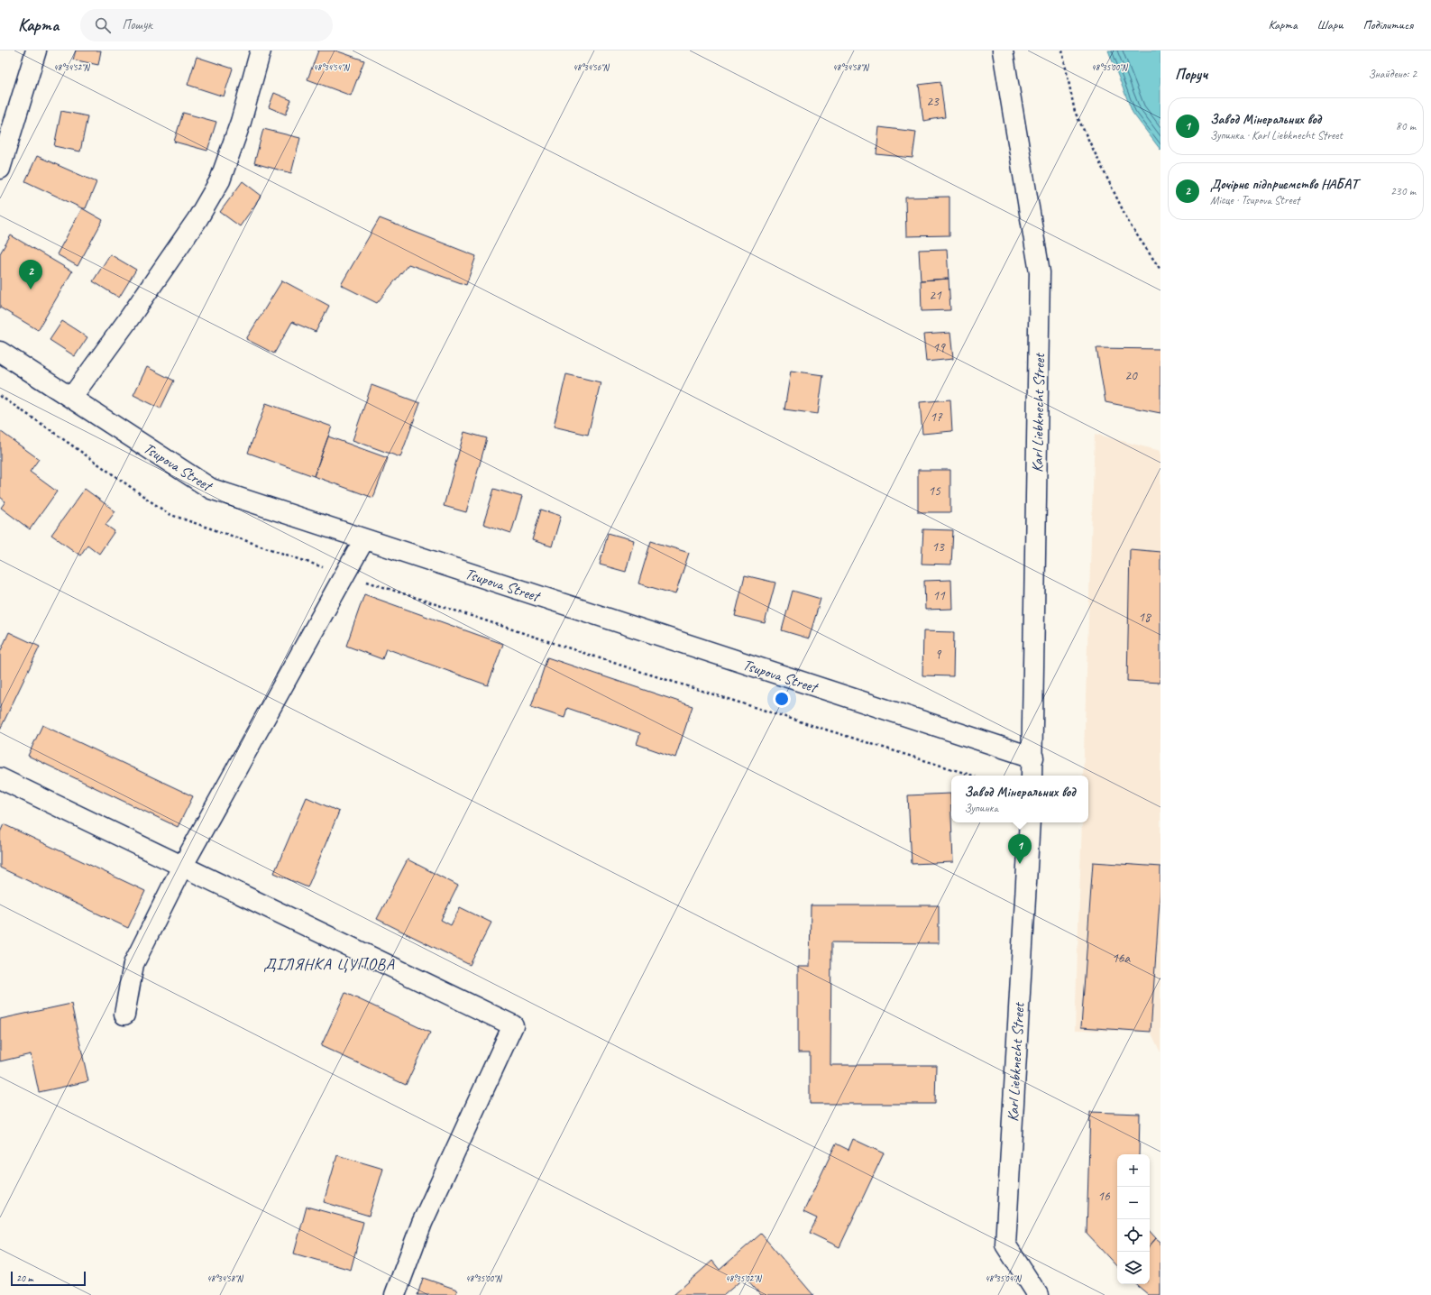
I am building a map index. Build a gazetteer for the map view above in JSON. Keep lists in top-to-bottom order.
{
  "streets": {
    "street": ["Karl Liebknecht Street", "Tsupova Street"]
  },
  "crossings": [
    ["Karl Liebknecht Street", "Tsupova Street"]
  ],
  "districts": ["ДІЛЯНКА ЦУПОВА"],
  "house_numbers": [
    "23",
    "21",
    "19",
    "20",
    "17",
    "15",
    "13",
    "11",
    "18",
    "9",
    "16а",
    "16"
  ],
  "scale_bar": "20 m",
  "page": {
    "header": "Карта",
    "search": "Пошук",
    "nav": ["Карта", "Шари", "Поділитися"],
    "heading": ["Поруч", "Знайдено: 2"],
    "list": [
      {
        "mark": "1",
        "name": "Завод Мінеральних вод",
        "note": "Зупинка · Karl Liebknecht Street",
        "value": "80 m"
      },
      {
        "mark": "2",
        "name": "Дочірнє підприємство НАБАТ",
        "note": "Місце · Tsupova Street",
        "value": "230 m"
      }
    ],
    "pins": ["2", "1"],
    "popup": ["Завод Мінеральних вод", "Зупинка"],
    "map_buttons": ["+", "−"],
    "scale": "20 m"
  },
  "coordinates": [
    "48°34'52\"N",
    "48°34'54\"N",
    "48°34'56\"N",
    "48°34'58\"N",
    "48°35'00\"N",
    "48°35'02\"N",
    "48°35'04\"N"
  ]
}
